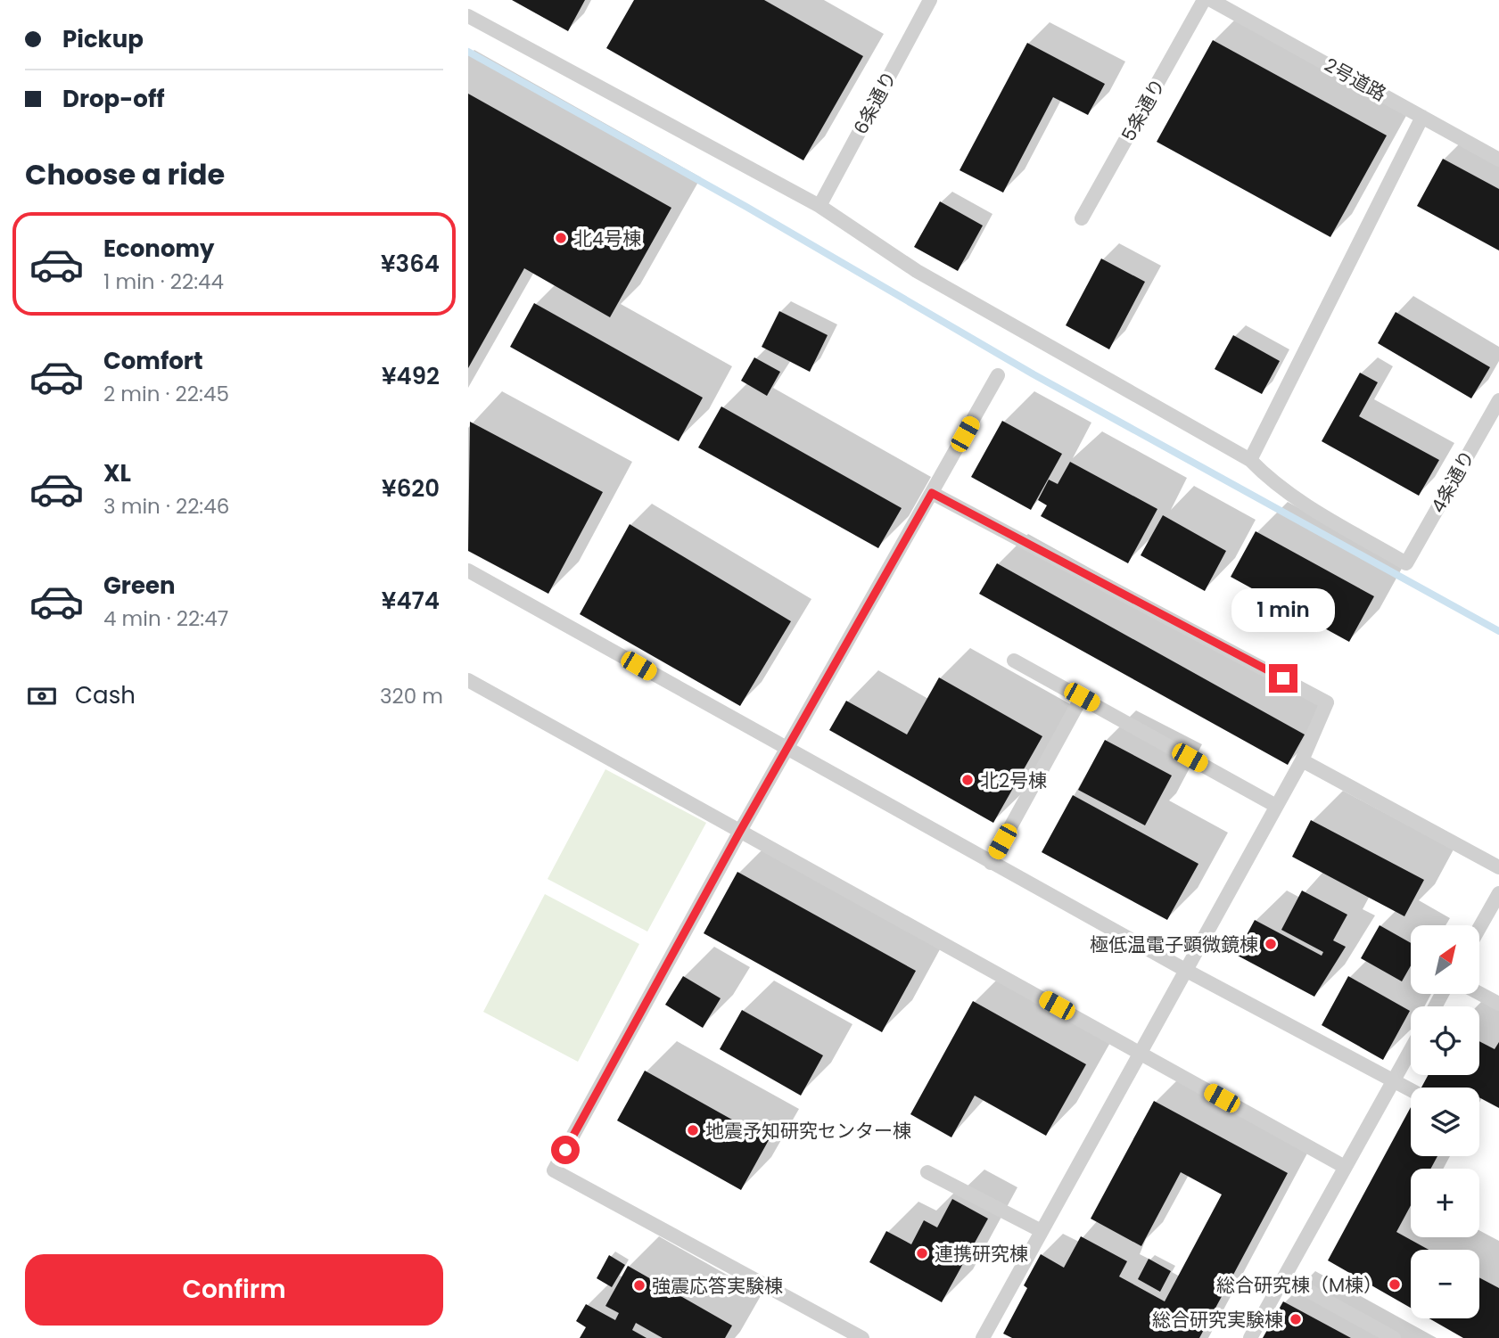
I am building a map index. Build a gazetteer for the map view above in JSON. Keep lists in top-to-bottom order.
{
  "streets": {
    "lane": [
      "2号道路",
      "6条通り",
      "5条通り",
      "4条通り"
    ]
  },
  "places": [
    "北4号棟",
    "北2号棟",
    "極低温電子顕微鏡棟",
    "地震予知研究センター棟",
    "連携研究棟",
    "総合研究棟（M棟）",
    "強震応答実験棟",
    "総合研究実験棟"
  ],
  "north": "top right",
  "page": {
    "banner": ["Pickup", "Drop-off"],
    "heading": "Choose a ride",
    "list": [
      {
        "name": "Economy",
        "note": "1 min · 22:44",
        "value": "¥364"
      },
      {
        "name": "Comfort",
        "note": "2 min · 22:45",
        "value": "¥492"
      },
      {
        "name": "XL",
        "note": "3 min · 22:46",
        "value": "¥620"
      },
      {
        "name": "Green",
        "note": "4 min · 22:47",
        "value": "¥474"
      }
    ],
    "bubble": "1 min",
    "pay": ["Cash", "320 m"],
    "map_buttons": ["+", "−"],
    "buttons": "Confirm"
  }
}
